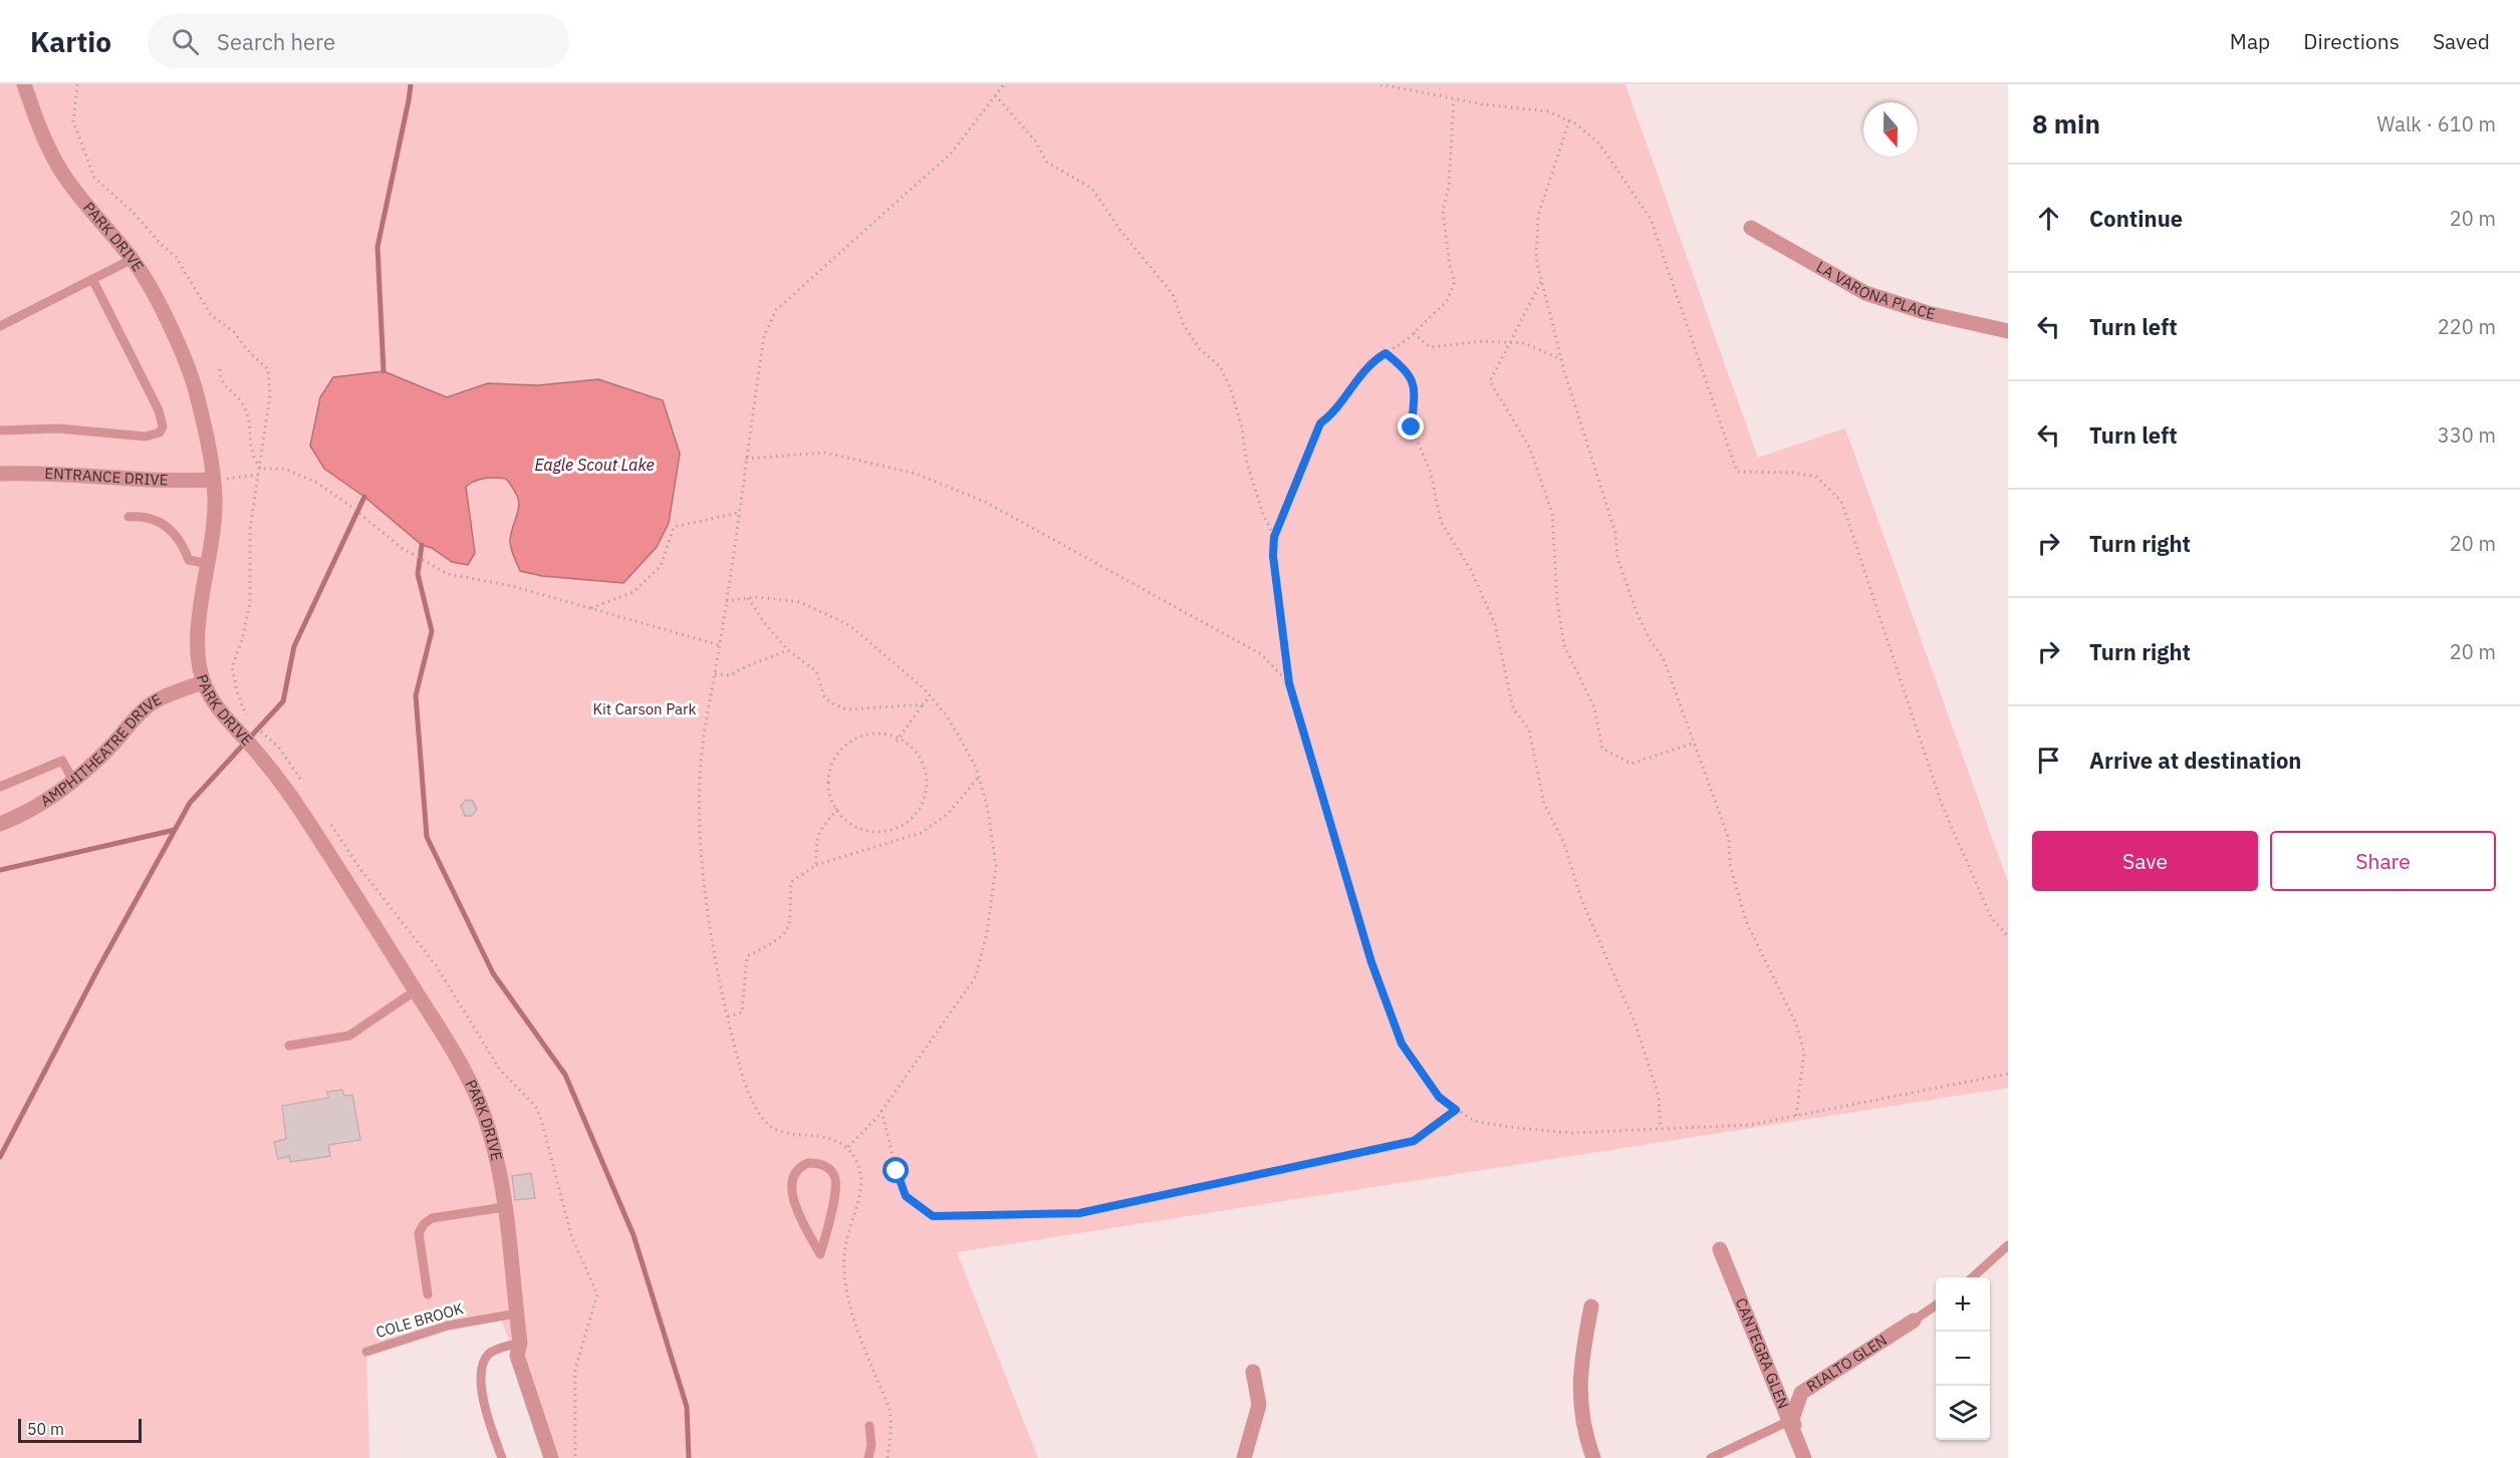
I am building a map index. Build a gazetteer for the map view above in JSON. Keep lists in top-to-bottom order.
{
  "streets": {
    "street": [
      "PARK DRIVE",
      "LA VARONA PLACE",
      "ENTRANCE DRIVE",
      "AMPHITHEATRE DRIVE",
      "CANTEGRA GLEN",
      "RIALTO GLEN"
    ],
    "lane": ["COLE BROOK"]
  },
  "crossings": [
    ["PARK DRIVE", "ENTRANCE DRIVE"],
    ["PARK DRIVE", "AMPHITHEATRE DRIVE"],
    ["PARK DRIVE", "COLE BROOK"],
    ["CANTEGRA GLEN", "RIALTO GLEN"]
  ],
  "water": ["Eagle Scout Lake"],
  "parks": ["Kit Carson Park"],
  "scale_bar": "50 m",
  "north": "bottom",
  "page": {
    "header": "Kartio",
    "search": "Search here",
    "nav": ["Map", "Directions", "Saved"],
    "heading": ["8 min", "Walk · 610 m"],
    "list": [
      ["Continue", "20 m"],
      ["Turn left", "220 m"],
      ["Turn left", "330 m"],
      ["Turn right", "20 m"],
      ["Turn right", "20 m"],
      "Arrive at destination"
    ],
    "buttons": ["Save", "Share"],
    "map_buttons": ["+", "−"],
    "scale": "50 m"
  }
}
